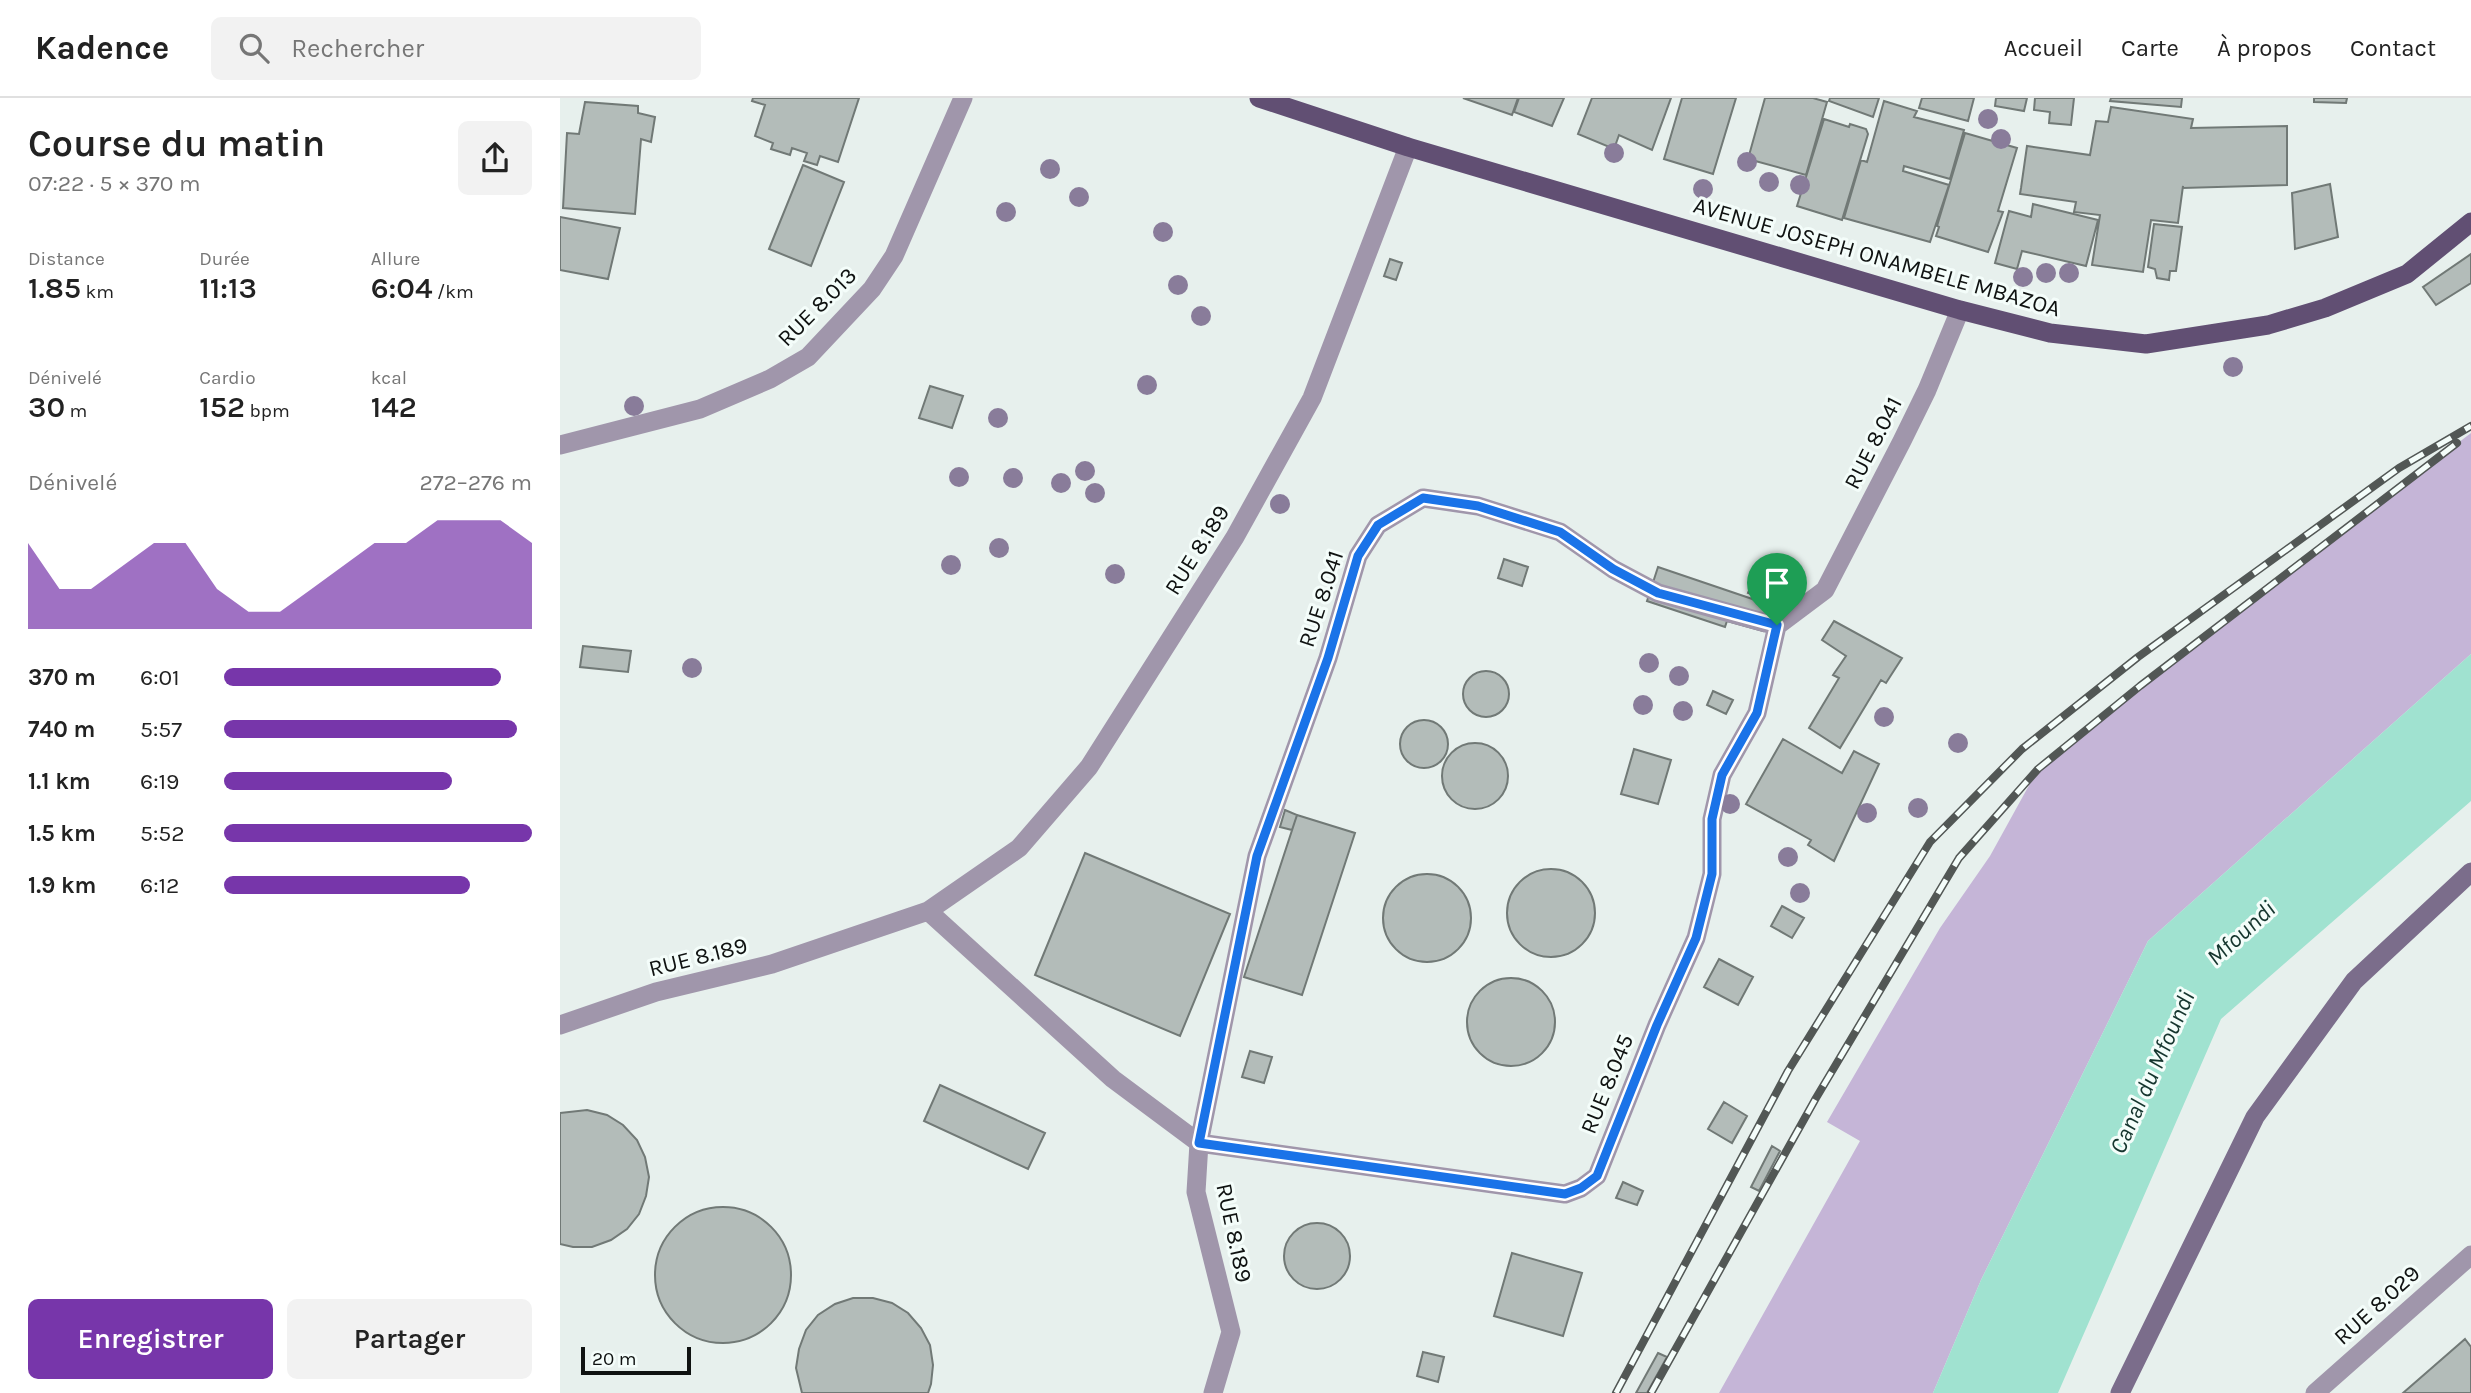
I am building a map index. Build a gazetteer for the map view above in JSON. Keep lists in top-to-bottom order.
{
  "streets": {
    "main road": ["AVENUE JOSEPH ONAMBELE MBAZOA"],
    "street": [
      "RUE 8.013",
      "RUE 8.041",
      "RUE 8.189",
      "RUE 8.045",
      "RUE 8.029"
    ]
  },
  "crossings": [
    ["AVENUE JOSEPH ONAMBELE MBAZOA", "RUE 8.041"],
    ["AVENUE JOSEPH ONAMBELE MBAZOA", "RUE 8.189"],
    ["RUE 8.041", "RUE 8.189"],
    ["RUE 8.041", "RUE 8.045"],
    ["RUE 8.189", "RUE 8.045"]
  ],
  "water": ["Mfoundi", "Canal du Mfoundi"],
  "scale_bar": "20 m",
  "page": {
    "header": "Kadence",
    "search": "Rechercher",
    "nav": [
      "Accueil",
      "Carte",
      "À propos",
      "Contact"
    ],
    "heading": ["Course du matin", "07:22 · 5 × 370 m"],
    "stats": [
      ["Distance", "1.85 km"],
      ["Durée", "11:13"],
      ["Allure", "6:04 /km"],
      ["Dénivelé", "30 m"],
      ["Cardio", "152 bpm"],
      ["kcal", "142"]
    ],
    "chart": ["Dénivelé", "272–276 m"],
    "list": [
      {
        "name": "370 m",
        "note": "6:01"
      },
      {
        "name": "740 m",
        "note": "5:57"
      },
      {
        "name": "1.1 km",
        "note": "6:19"
      },
      {
        "name": "1.5 km",
        "note": "5:52"
      },
      {
        "name": "1.9 km",
        "note": "6:12"
      }
    ],
    "buttons": ["Enregistrer", "Partager"],
    "scale": "20 m"
  }
}
